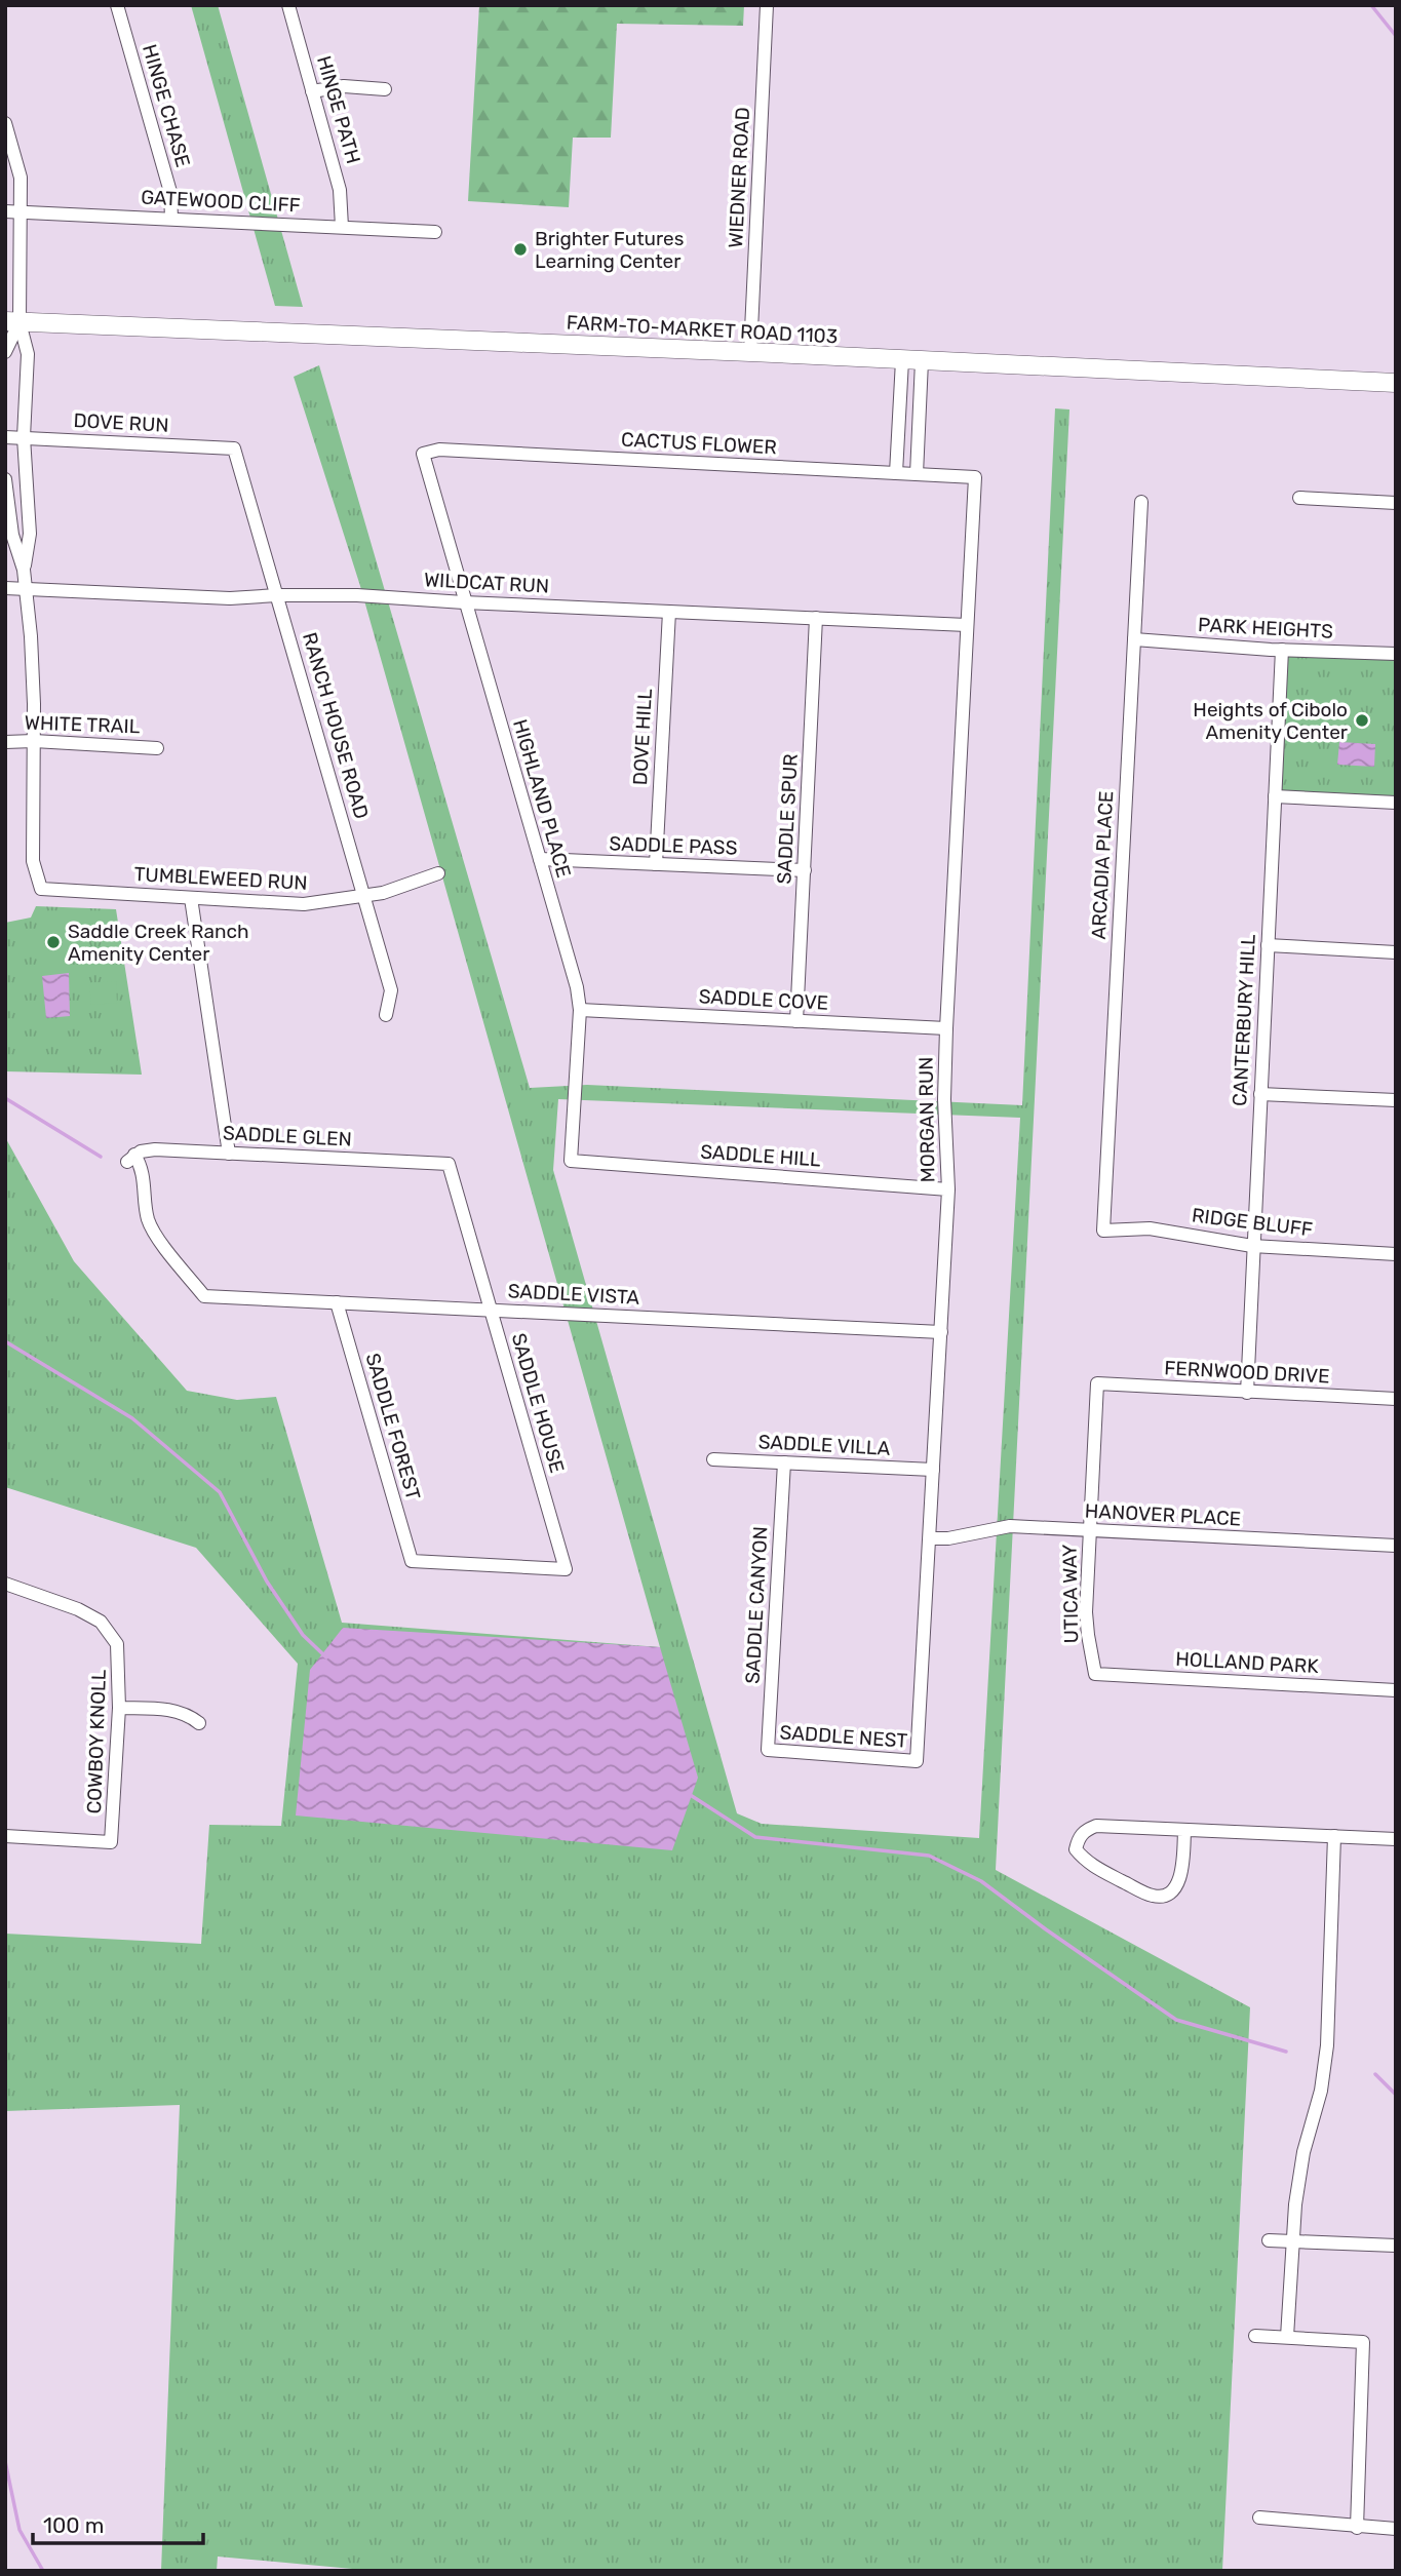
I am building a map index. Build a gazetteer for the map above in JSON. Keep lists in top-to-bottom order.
{
  "streets": {
    "main road": ["FARM-TO-MARKET ROAD 1103"],
    "street": [
      "HINGE CHASE",
      "HINGE PATH",
      "WIEDNER ROAD",
      "GATEWOOD CLIFF",
      "DOVE RUN",
      "CACTUS FLOWER",
      "WILDCAT RUN",
      "PARK HEIGHTS",
      "WHITE TRAIL",
      "RANCH HOUSE ROAD",
      "DOVE HILL",
      "HIGHLAND PLACE",
      "SADDLE SPUR",
      "SADDLE PASS",
      "ARCADIA PLACE",
      "TUMBLEWEED RUN",
      "SADDLE COVE",
      "CANTERBURY HILL",
      "MORGAN RUN",
      "SADDLE GLEN",
      "SADDLE HILL",
      "RIDGE BLUFF",
      "SADDLE VISTA",
      "FERNWOOD DRIVE",
      "SADDLE HOUSE",
      "SADDLE FOREST",
      "SADDLE VILLA",
      "HANOVER PLACE",
      "UTICA WAY",
      "SADDLE CANYON",
      "HOLLAND PARK",
      "SADDLE NEST",
      "COWBOY KNOLL"
    ]
  },
  "crossings": [
    ["HINGE CHASE", "GATEWOOD CLIFF"],
    ["HINGE PATH", "GATEWOOD CLIFF"],
    ["WIEDNER ROAD", "FARM-TO-MARKET ROAD 1103"],
    ["DOVE RUN", "RANCH HOUSE ROAD"],
    ["CACTUS FLOWER", "HIGHLAND PLACE"],
    ["CACTUS FLOWER", "MORGAN RUN"],
    ["WILDCAT RUN", "RANCH HOUSE ROAD"],
    ["WILDCAT RUN", "DOVE HILL"],
    ["WILDCAT RUN", "HIGHLAND PLACE"],
    ["WILDCAT RUN", "SADDLE SPUR"],
    ["WILDCAT RUN", "MORGAN RUN"],
    ["PARK HEIGHTS", "ARCADIA PLACE"],
    ["PARK HEIGHTS", "CANTERBURY HILL"],
    ["WHITE TRAIL", "TUMBLEWEED RUN"],
    ["RANCH HOUSE ROAD", "TUMBLEWEED RUN"],
    ["DOVE HILL", "SADDLE PASS"],
    ["HIGHLAND PLACE", "SADDLE PASS"],
    ["HIGHLAND PLACE", "SADDLE COVE"],
    ["HIGHLAND PLACE", "SADDLE HILL"],
    ["SADDLE SPUR", "SADDLE PASS"],
    ["SADDLE SPUR", "SADDLE COVE"],
    ["ARCADIA PLACE", "RIDGE BLUFF"],
    ["SADDLE COVE", "MORGAN RUN"],
    ["CANTERBURY HILL", "RIDGE BLUFF"],
    ["CANTERBURY HILL", "FERNWOOD DRIVE"],
    ["MORGAN RUN", "SADDLE HILL"],
    ["MORGAN RUN", "SADDLE VISTA"],
    ["MORGAN RUN", "SADDLE VILLA"],
    ["MORGAN RUN", "HANOVER PLACE"],
    ["MORGAN RUN", "SADDLE NEST"],
    ["SADDLE GLEN", "SADDLE VISTA"],
    ["SADDLE GLEN", "SADDLE HOUSE"],
    ["SADDLE VISTA", "SADDLE HOUSE"],
    ["SADDLE VISTA", "SADDLE FOREST"],
    ["FERNWOOD DRIVE", "UTICA WAY"],
    ["SADDLE HOUSE", "SADDLE FOREST"],
    ["SADDLE VILLA", "SADDLE CANYON"],
    ["HANOVER PLACE", "UTICA WAY"],
    ["UTICA WAY", "HOLLAND PARK"],
    ["SADDLE CANYON", "SADDLE NEST"]
  ],
  "places": ["Brighter Futures Learning Center", "Heights of Cibolo Amenity Center", "Saddle Creek Ranch Amenity Center"],
  "scale_bar": "100 m"
}
